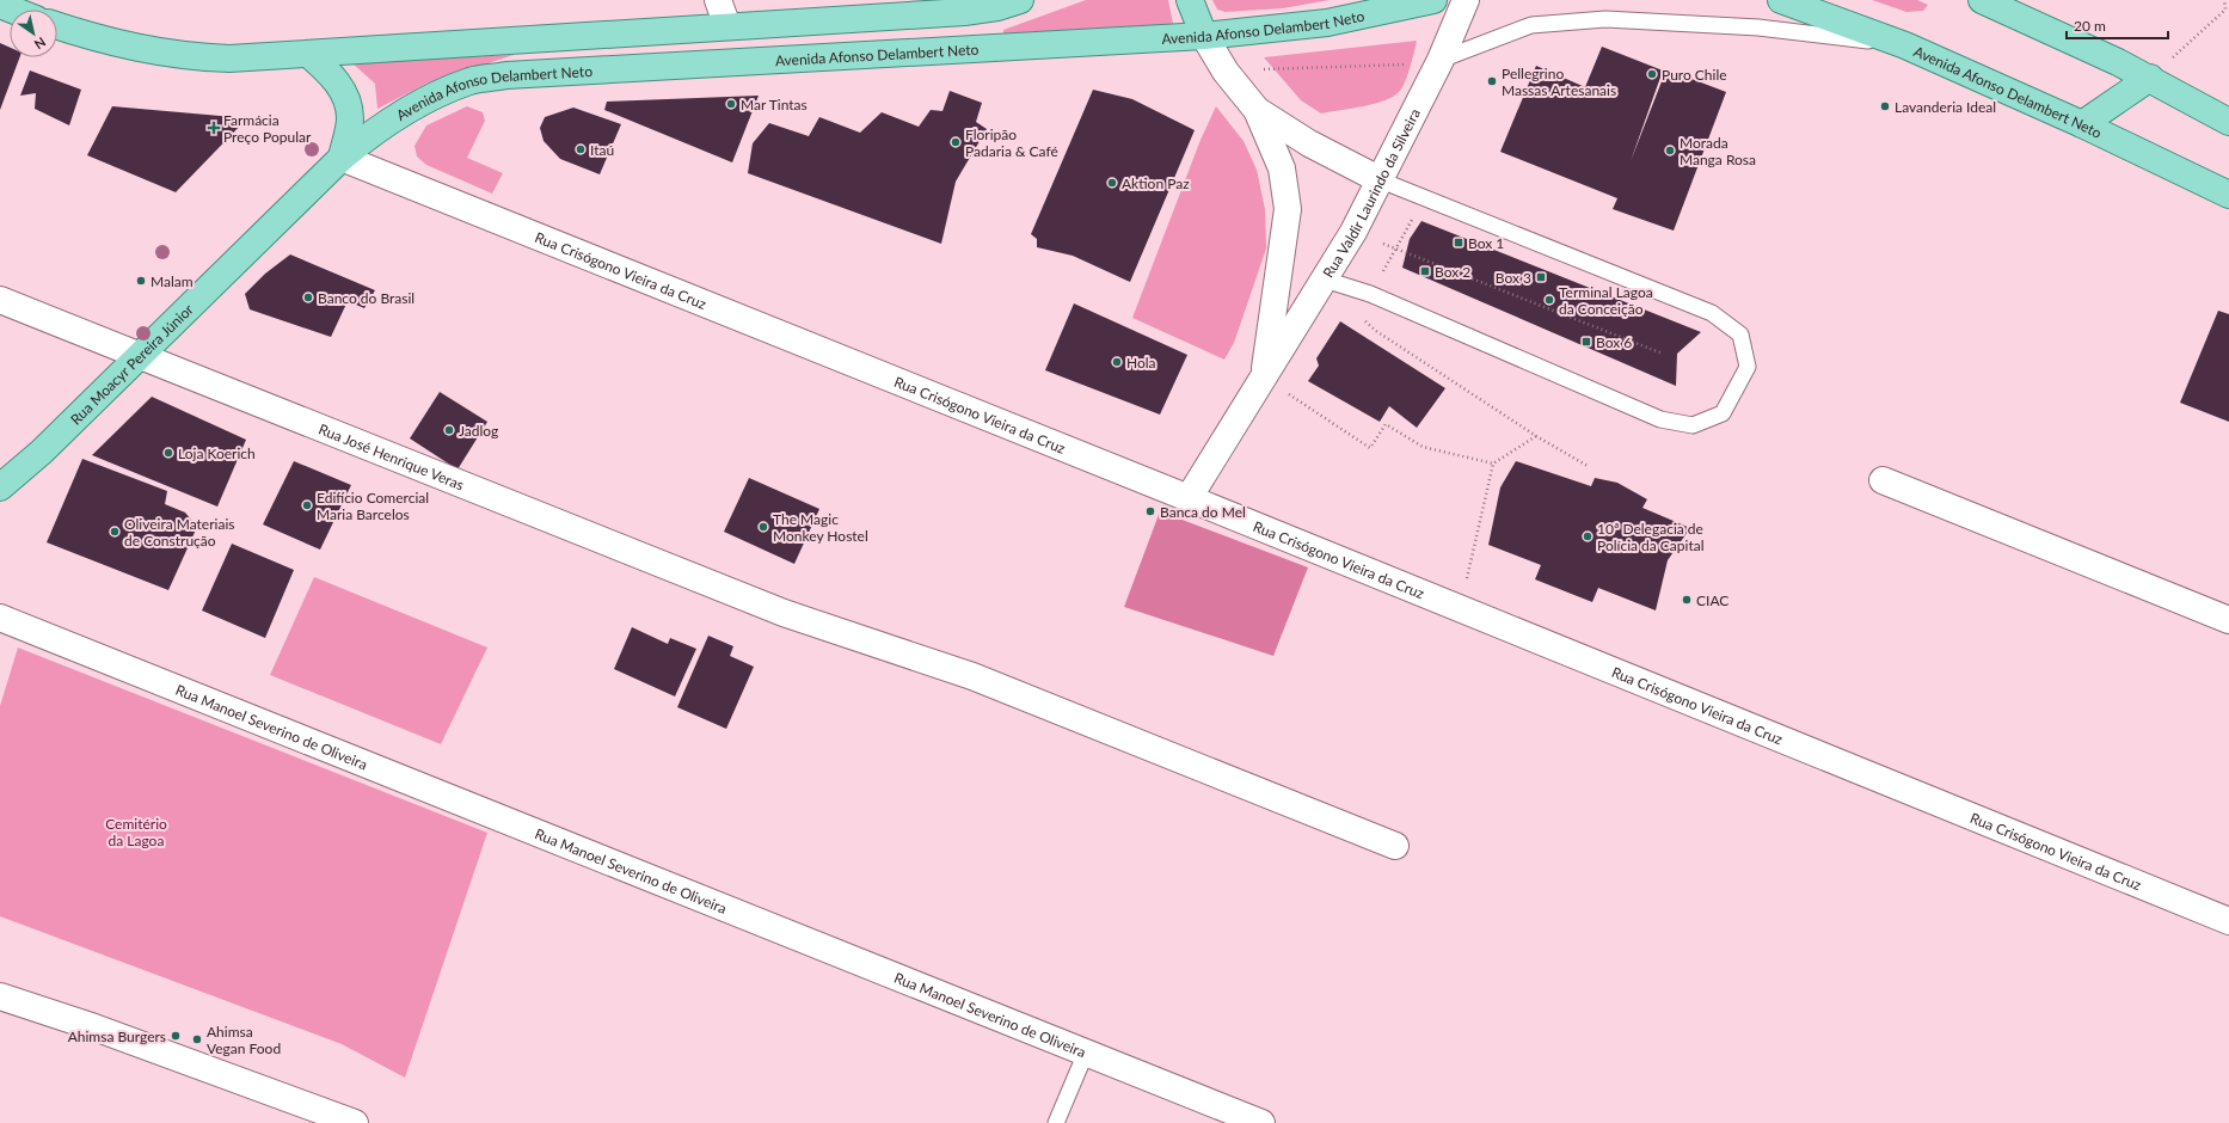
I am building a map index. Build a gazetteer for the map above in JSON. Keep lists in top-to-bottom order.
{
  "streets": {
    "main road": ["Avenida Afonso Delambert Neto", "Rua Moacyr Pereira Júnior"],
    "street": [
      "Rua Valdir Laurindo da Silveira",
      "Rua Crisógono Vieira da Cruz",
      "Rua José Henrique Veras",
      "Rua Manoel Severino de Oliveira"
    ]
  },
  "crossings": [
    ["Avenida Afonso Delambert Neto", "Rua Valdir Laurindo da Silveira"],
    ["Avenida Afonso Delambert Neto", "Rua Crisógono Vieira da Cruz"],
    ["Avenida Afonso Delambert Neto", "Rua Moacyr Pereira Júnior"],
    ["Rua Valdir Laurindo da Silveira", "Rua Crisógono Vieira da Cruz"],
    ["Rua Crisógono Vieira da Cruz", "Rua Moacyr Pereira Júnior"],
    ["Rua Moacyr Pereira Júnior", "Rua José Henrique Veras"]
  ],
  "parks": ["Cemitério da Lagoa"],
  "places": {
    "other": [
      "Puro Chile",
      "Pellegrino Massas Artesanais",
      "Mar Tintas",
      "Lavanderia Ideal",
      "Floripão Padaria & Café",
      "Itaú",
      "Morada Manga Rosa",
      "Aktion Paz",
      "Malam",
      "Banco do Brasil",
      "Terminal Lagoa da Conceição",
      "Hola",
      "Jadlog",
      "Loja Koerich",
      "Edifício Comercial Maria Barcelos",
      "Banca do Mel",
      "The Magic Monkey Hostel",
      "Oliveira Materiais de Construção",
      "10ª Delegacia de Polícia da Capital",
      "CIAC",
      "Ahimsa Burgers",
      "Ahimsa Vegan Food"
    ],
    "health": ["Farmácia Preço Popular"],
    "transit": [
      "Box 1",
      "Box 2",
      "Box 3",
      "Box 6"
    ]
  },
  "scale_bar": "20 m",
  "north": "bottom right"
}
